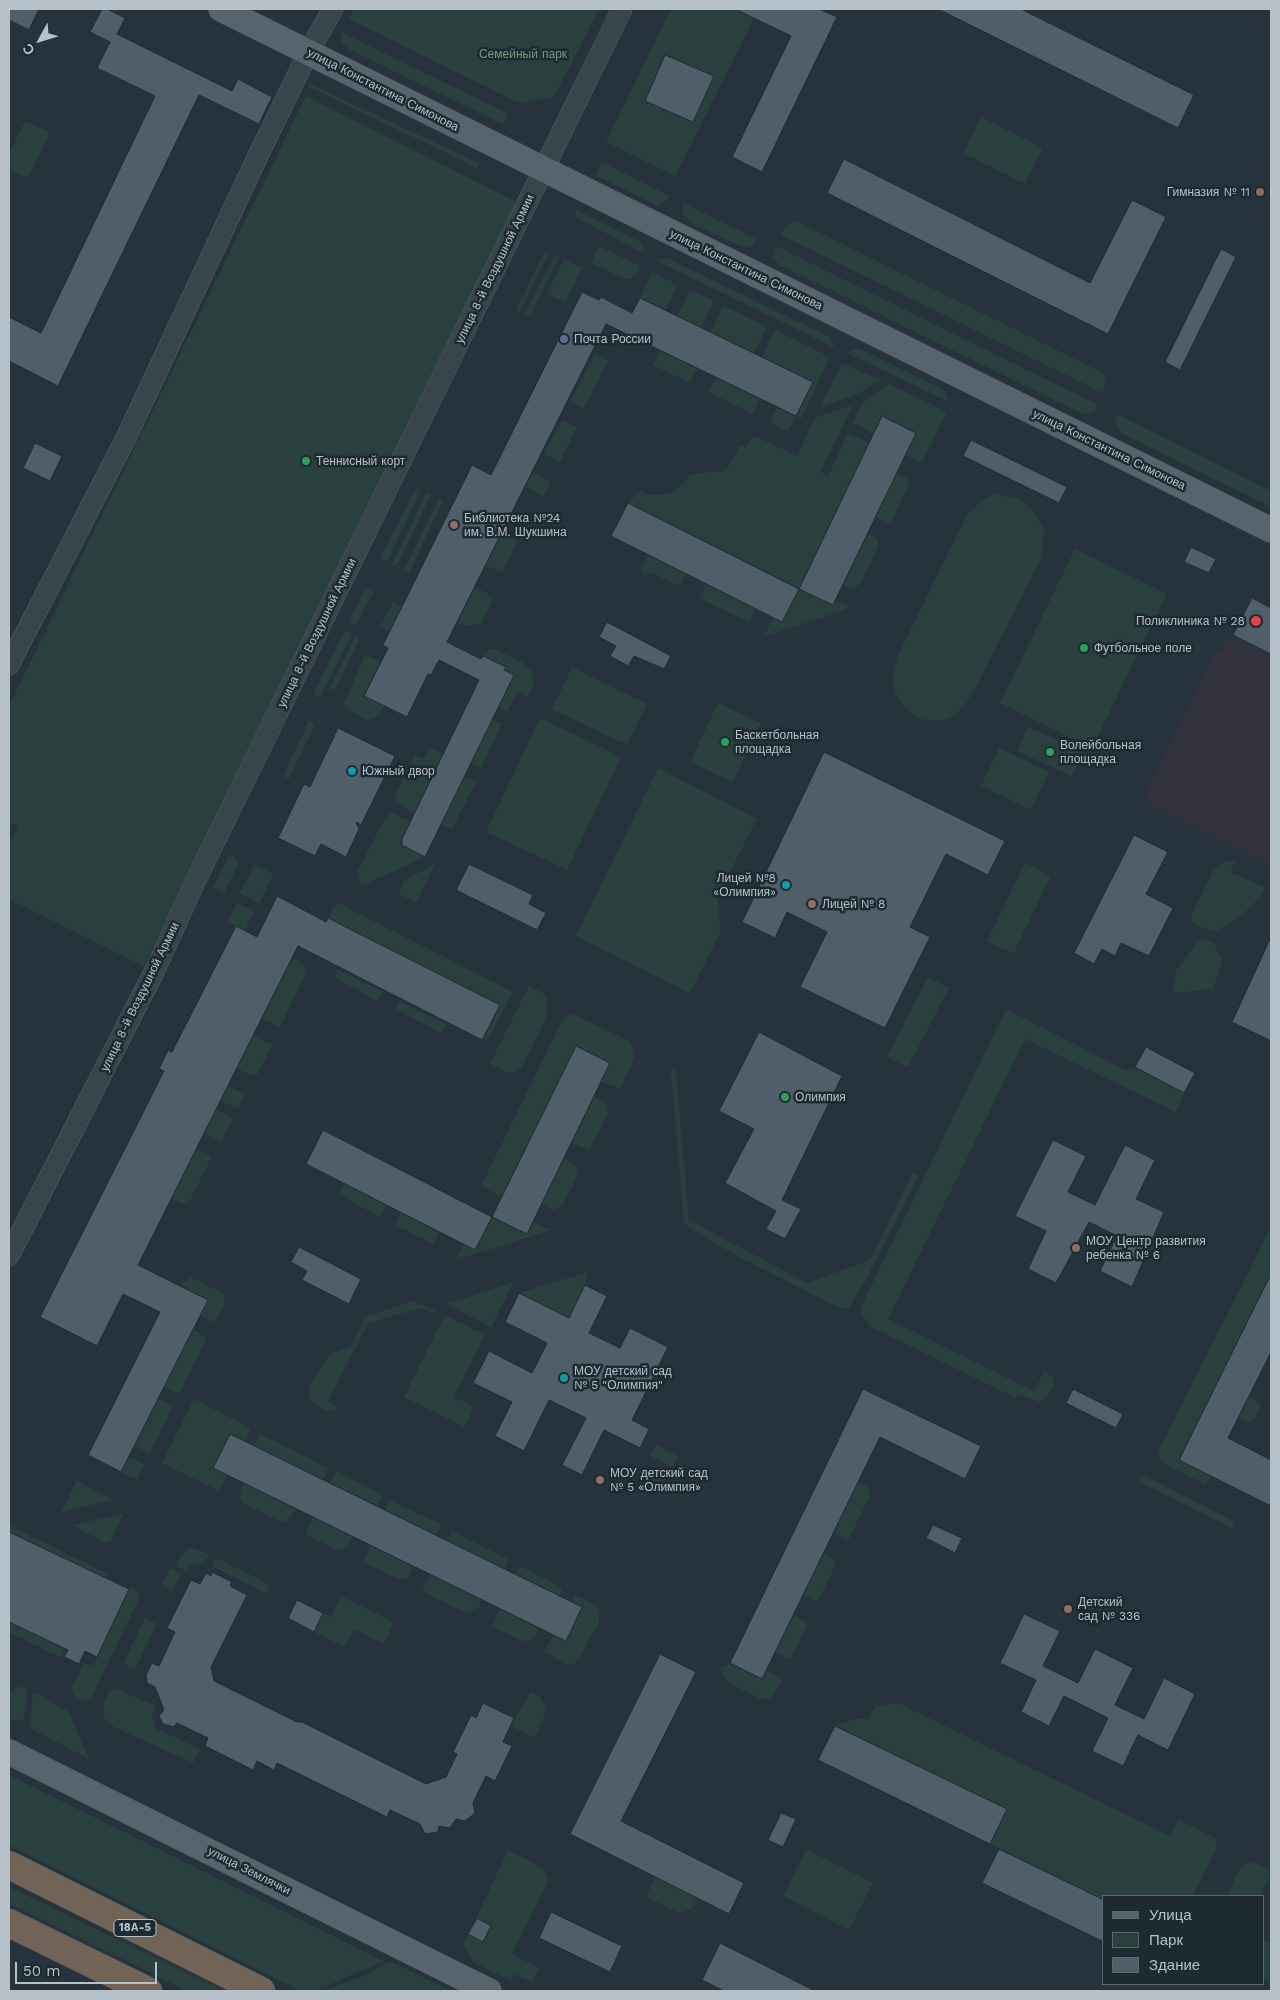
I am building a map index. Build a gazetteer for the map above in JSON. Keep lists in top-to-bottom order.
{
  "streets": {
    "highway": ["18А-5"],
    "main road": ["улица Константина Симонова", "улица Землячки"],
    "street": ["улица 8-й Воздушной Армии"]
  },
  "crossings": [
    ["улица Константина Симонова", "улица 8-й Воздушной Армии"]
  ],
  "parks": ["Семейный парк"],
  "places": [
    "Гимназия № 11",
    "Почта России",
    "Теннисный корт",
    "Библиотека №24 им. В.М. Шукшина",
    "Поликлиника № 28",
    "Футбольное поле",
    "Баскетбольная площадка",
    "Волейбольная площадка",
    "Южный двор",
    "Лицей №8 «Олимпия»",
    "Лицей № 8",
    "Олимпия",
    "МОУ Центр развития ребенка № 6",
    "МОУ детский сад № 5 \"Олимпия\"",
    "МОУ детский сад № 5 «Олимпия»",
    "Детский сад № 336"
  ],
  "legend": ["Улица", "Парк", "Здание"],
  "scale_bar": "50 m",
  "north": "bottom left"
}
